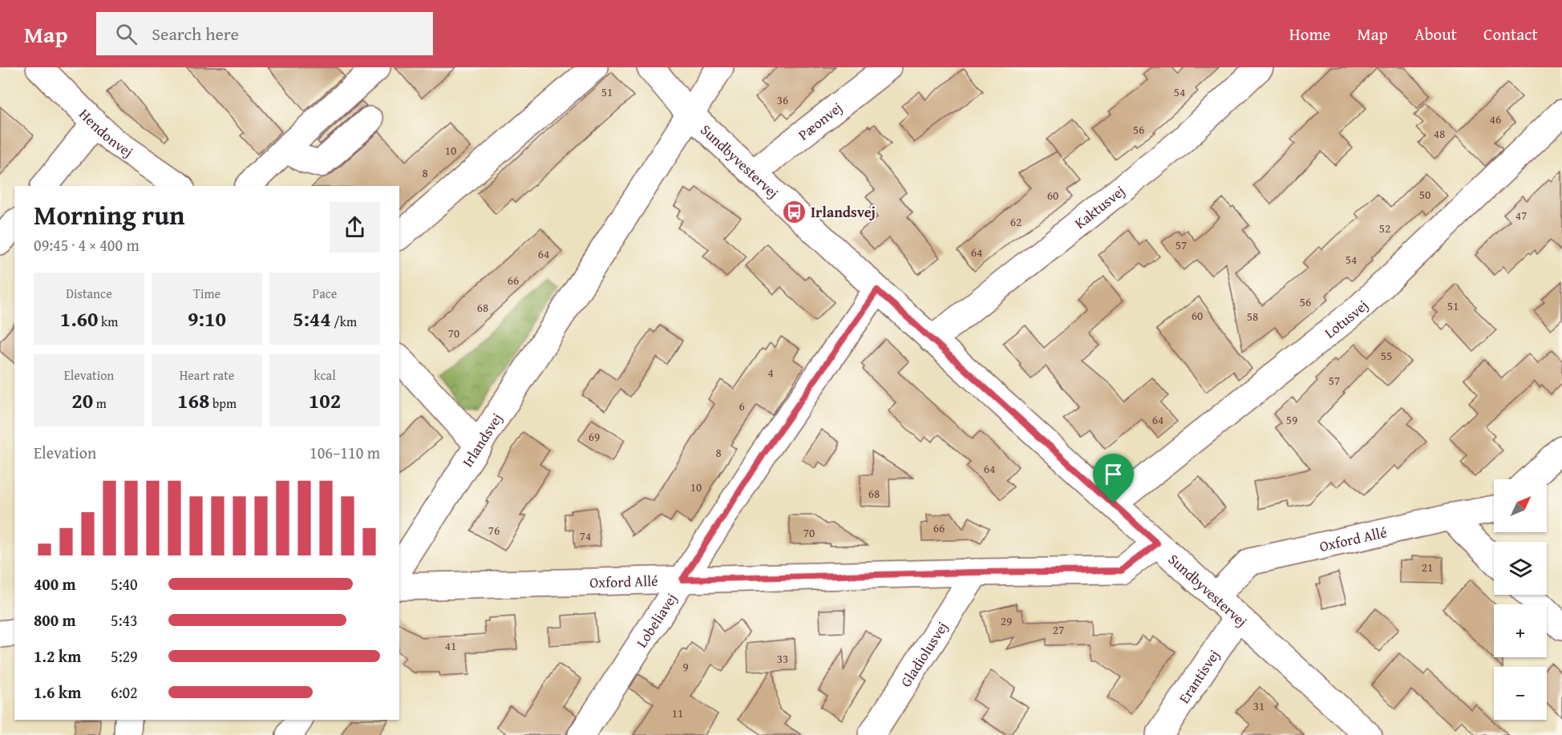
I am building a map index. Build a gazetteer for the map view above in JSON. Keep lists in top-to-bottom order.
{
  "streets": {
    "street": [
      "Pæonvej",
      "Hendonvej",
      "Sundbyvestervej",
      "Kaktusvej",
      "Lotusvej",
      "Irlandsvej",
      "Oxford Allé",
      "Lobeliavej",
      "Gladiolusvej",
      "Erantisvej"
    ]
  },
  "crossings": [
    ["Pæonvej", "Sundbyvestervej"],
    ["Sundbyvestervej", "Kaktusvej"],
    ["Sundbyvestervej", "Lotusvej"],
    ["Sundbyvestervej", "Irlandsvej"],
    ["Sundbyvestervej", "Oxford Allé"],
    ["Sundbyvestervej", "Lobeliavej"],
    ["Sundbyvestervej", "Erantisvej"],
    ["Oxford Allé", "Lobeliavej"],
    ["Oxford Allé", "Gladiolusvej"]
  ],
  "places": {
    "bus stop": ["Irlandsvej"]
  },
  "house_numbers": [
    "51",
    "54",
    "36",
    "46",
    "56",
    "48",
    "10",
    "8",
    "50",
    "60",
    "47",
    "62",
    "52",
    "57",
    "64",
    "64",
    "54",
    "66",
    "56",
    "51",
    "68",
    "60",
    "58",
    "70",
    "55",
    "4",
    "57",
    "6",
    "64",
    "59",
    "69",
    "8",
    "64",
    "10",
    "68",
    "66",
    "76",
    "70",
    "74",
    "21",
    "29",
    "27",
    "41",
    "33",
    "9",
    "31",
    "11"
  ],
  "north": "top right",
  "page": {
    "header": "Map",
    "search": "Search here",
    "nav": [
      "Home",
      "Map",
      "About",
      "Contact"
    ],
    "heading": ["Morning run", "09:45 · 4 × 400 m"],
    "stats": [
      ["Distance", "1.60 km"],
      ["Time", "9:10"],
      ["Pace", "5:44 /km"],
      ["Elevation", "20 m"],
      ["Heart rate", "168 bpm"],
      ["kcal", "102"]
    ],
    "chart": ["Elevation", "106–110 m"],
    "map_buttons": ["+", "−"],
    "list": [
      {
        "name": "400 m",
        "note": "5:40"
      },
      {
        "name": "800 m",
        "note": "5:43"
      },
      {
        "name": "1.2 km",
        "note": "5:29"
      },
      {
        "name": "1.6 km",
        "note": "6:02"
      }
    ]
  }
}
